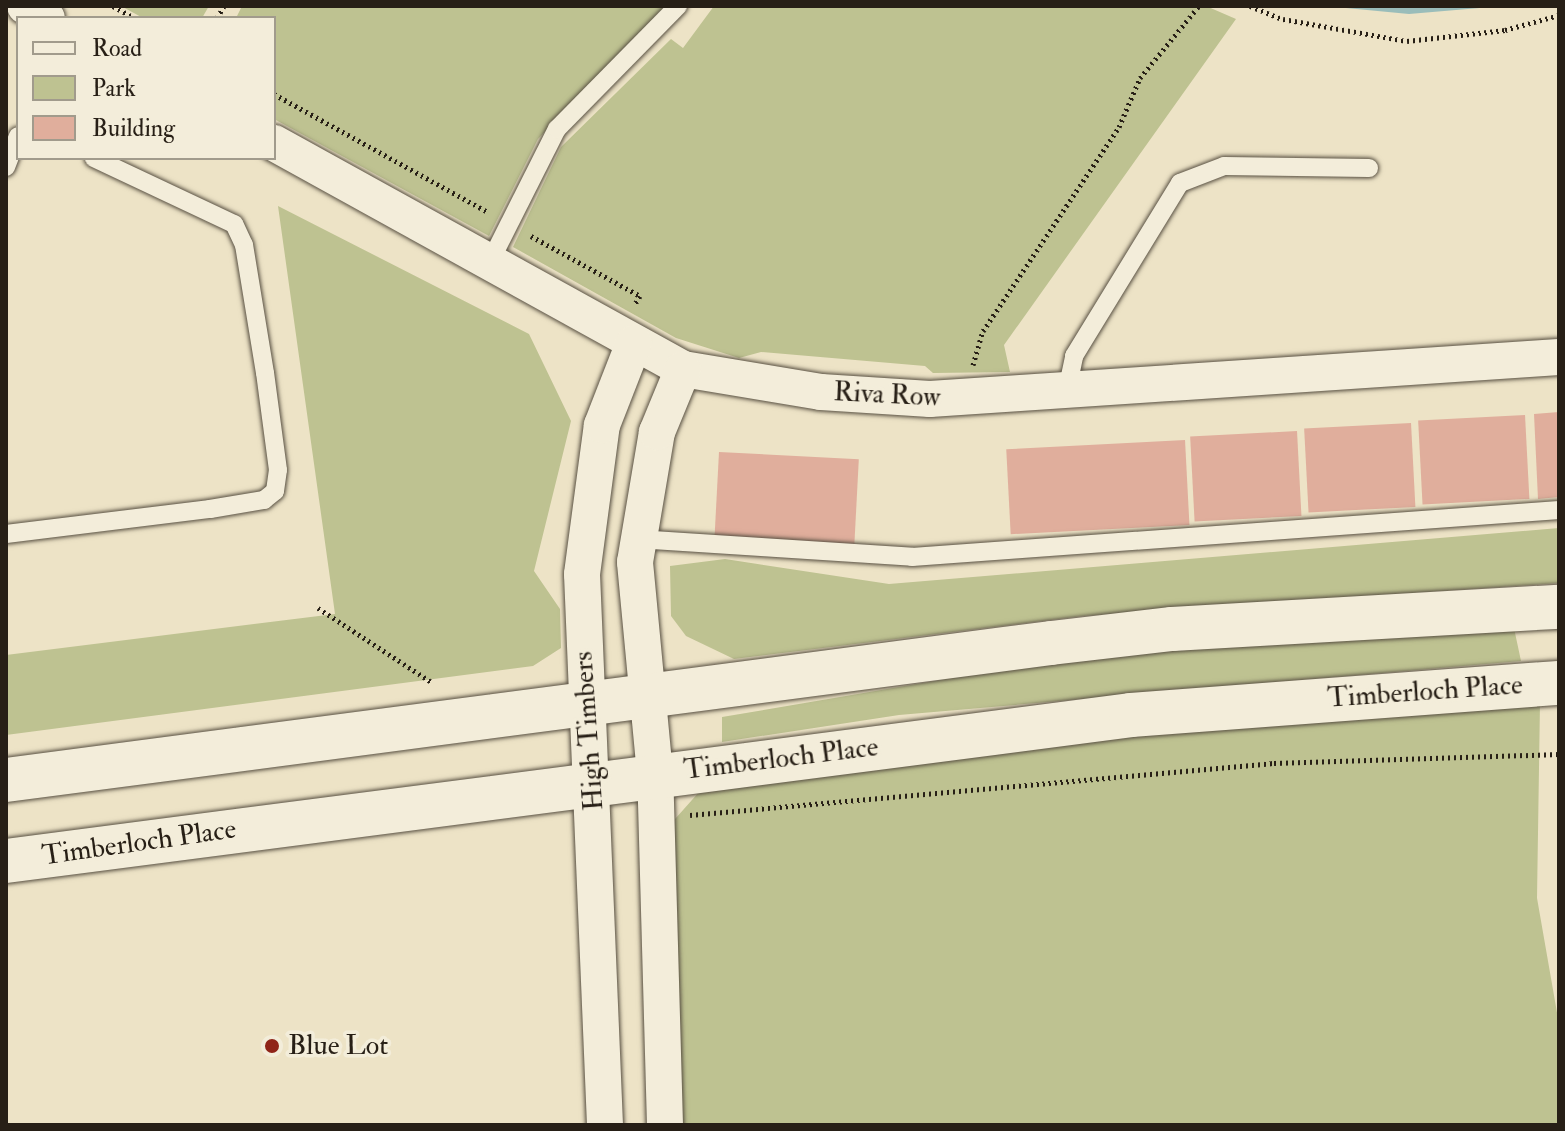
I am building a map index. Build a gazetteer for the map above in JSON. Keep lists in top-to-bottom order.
{
  "streets": {
    "street": ["Riva Row", "Timberloch Place", "High Timbers"]
  },
  "crossings": [
    ["Riva Row", "High Timbers"],
    ["Timberloch Place", "High Timbers"]
  ],
  "places": ["Blue Lot"],
  "legend": ["Road", "Park", "Building"]
}
